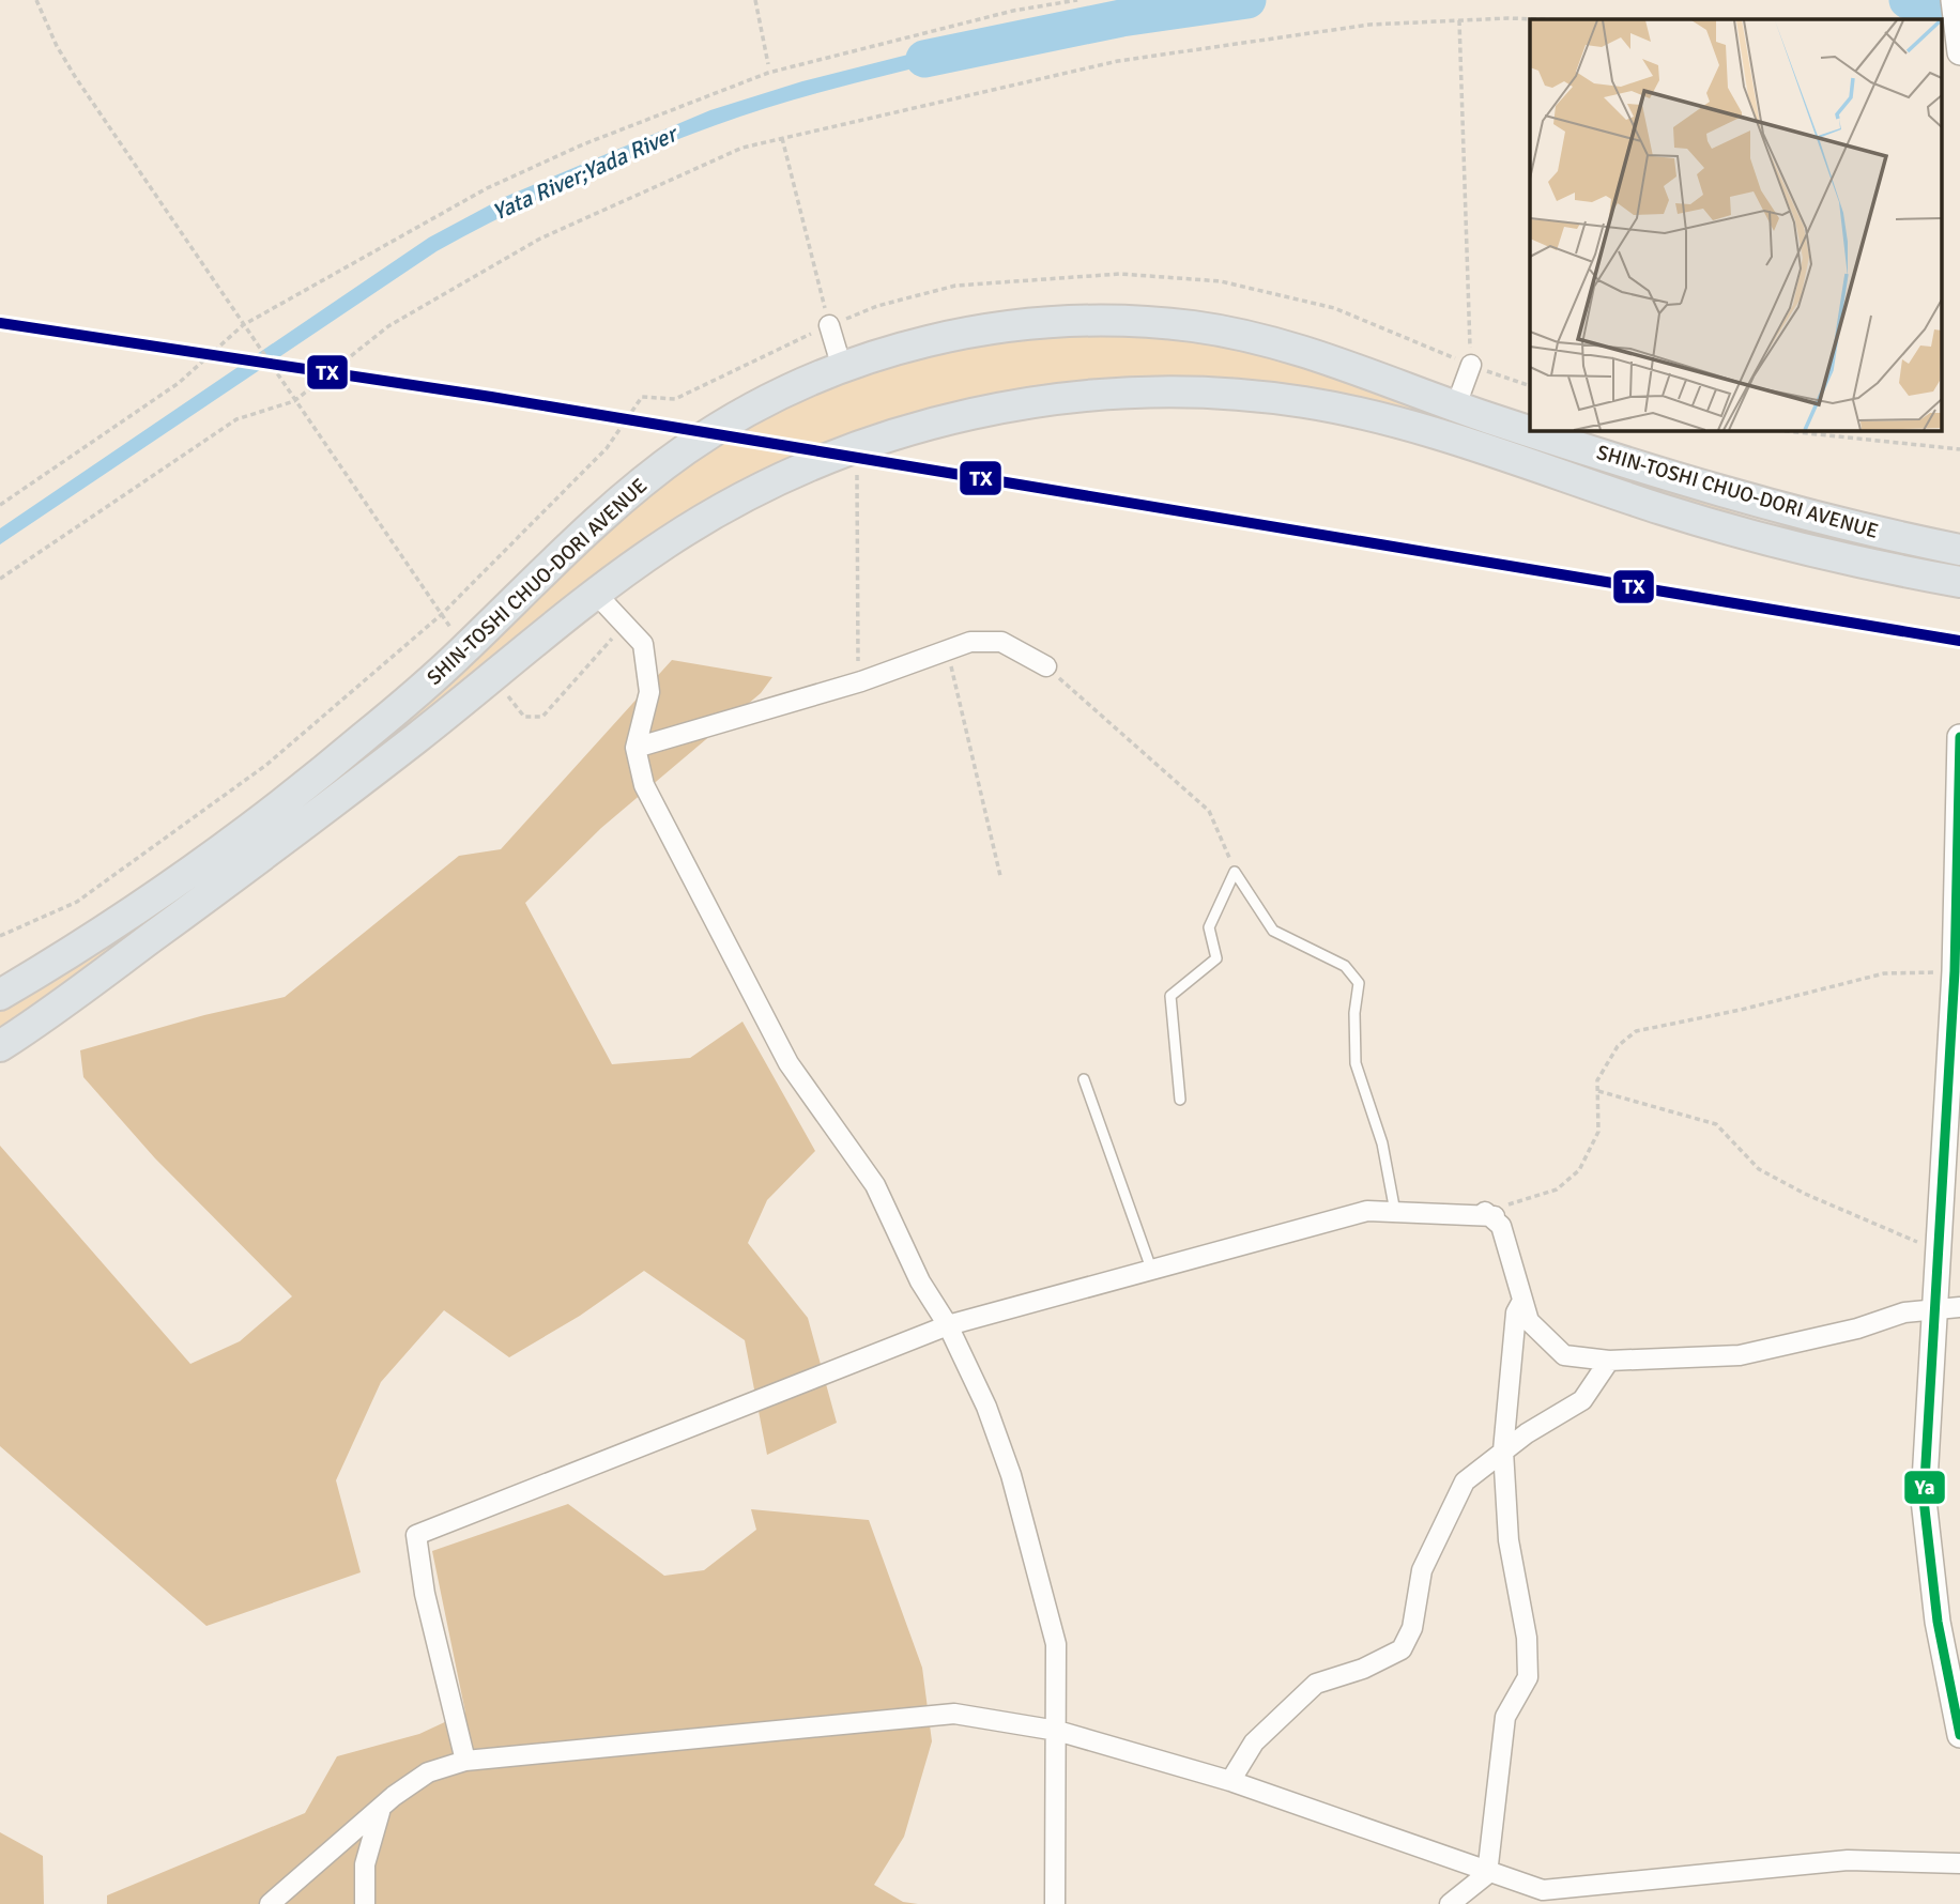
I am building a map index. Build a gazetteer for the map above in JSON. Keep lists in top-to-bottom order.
{
  "streets": {
    "main road": ["SHIN-TOSHI CHUO-DORI AVENUE"]
  },
  "water": ["Yata River;Yada River"],
  "lines": ["transit line TX", "transit line Ya"]
}
